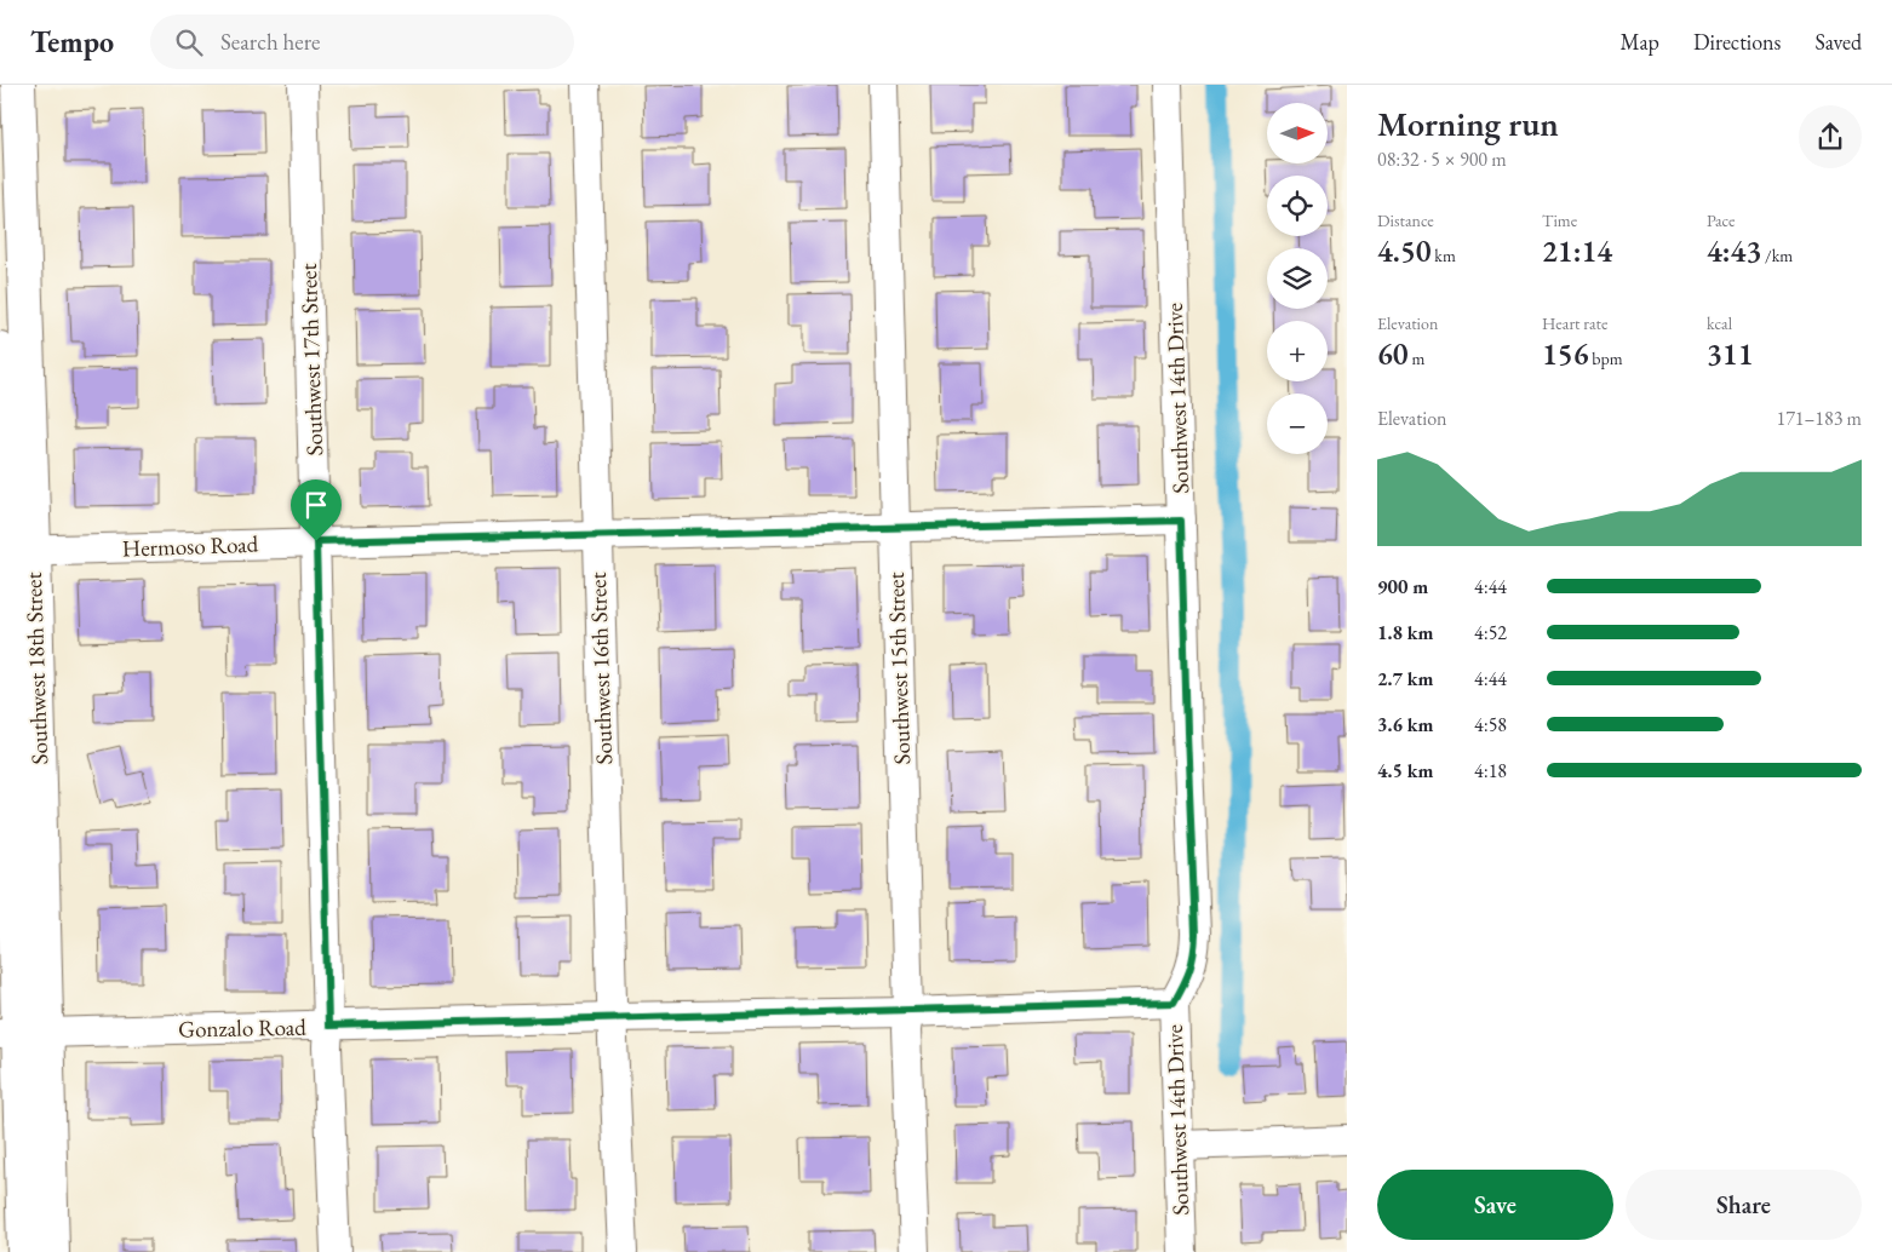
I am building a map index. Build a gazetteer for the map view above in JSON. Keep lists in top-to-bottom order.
{
  "streets": {
    "main road": ["Southwest 18th Street"],
    "street": [
      "Southwest 17th Street",
      "Southwest 14th Drive",
      "Hermoso Road",
      "Southwest 16th Street",
      "Southwest 15th Street",
      "Gonzalo Road"
    ]
  },
  "crossings": [
    ["Southwest 17th Street", "Hermoso Road"],
    ["Southwest 17th Street", "Gonzalo Road"],
    ["Southwest 14th Drive", "Hermoso Road"],
    ["Southwest 14th Drive", "Gonzalo Road"],
    ["Hermoso Road", "Southwest 18th Street"],
    ["Hermoso Road", "Southwest 16th Street"],
    ["Hermoso Road", "Southwest 15th Street"],
    ["Southwest 18th Street", "Gonzalo Road"],
    ["Southwest 16th Street", "Gonzalo Road"],
    ["Southwest 15th Street", "Gonzalo Road"]
  ],
  "north": "right",
  "page": {
    "header": "Tempo",
    "search": "Search here",
    "nav": ["Map", "Directions", "Saved"],
    "heading": ["Morning run", "08:32 · 5 × 900 m"],
    "map_buttons": ["+", "−"],
    "stats": [
      ["Distance", "4.50 km"],
      ["Time", "21:14"],
      ["Pace", "4:43 /km"],
      ["Elevation", "60 m"],
      ["Heart rate", "156 bpm"],
      ["kcal", "311"]
    ],
    "chart": ["Elevation", "171–183 m"],
    "list": [
      {
        "name": "900 m",
        "note": "4:44"
      },
      {
        "name": "1.8 km",
        "note": "4:52"
      },
      {
        "name": "2.7 km",
        "note": "4:44"
      },
      {
        "name": "3.6 km",
        "note": "4:58"
      },
      {
        "name": "4.5 km",
        "note": "4:18"
      }
    ],
    "buttons": ["Save", "Share"]
  }
}
